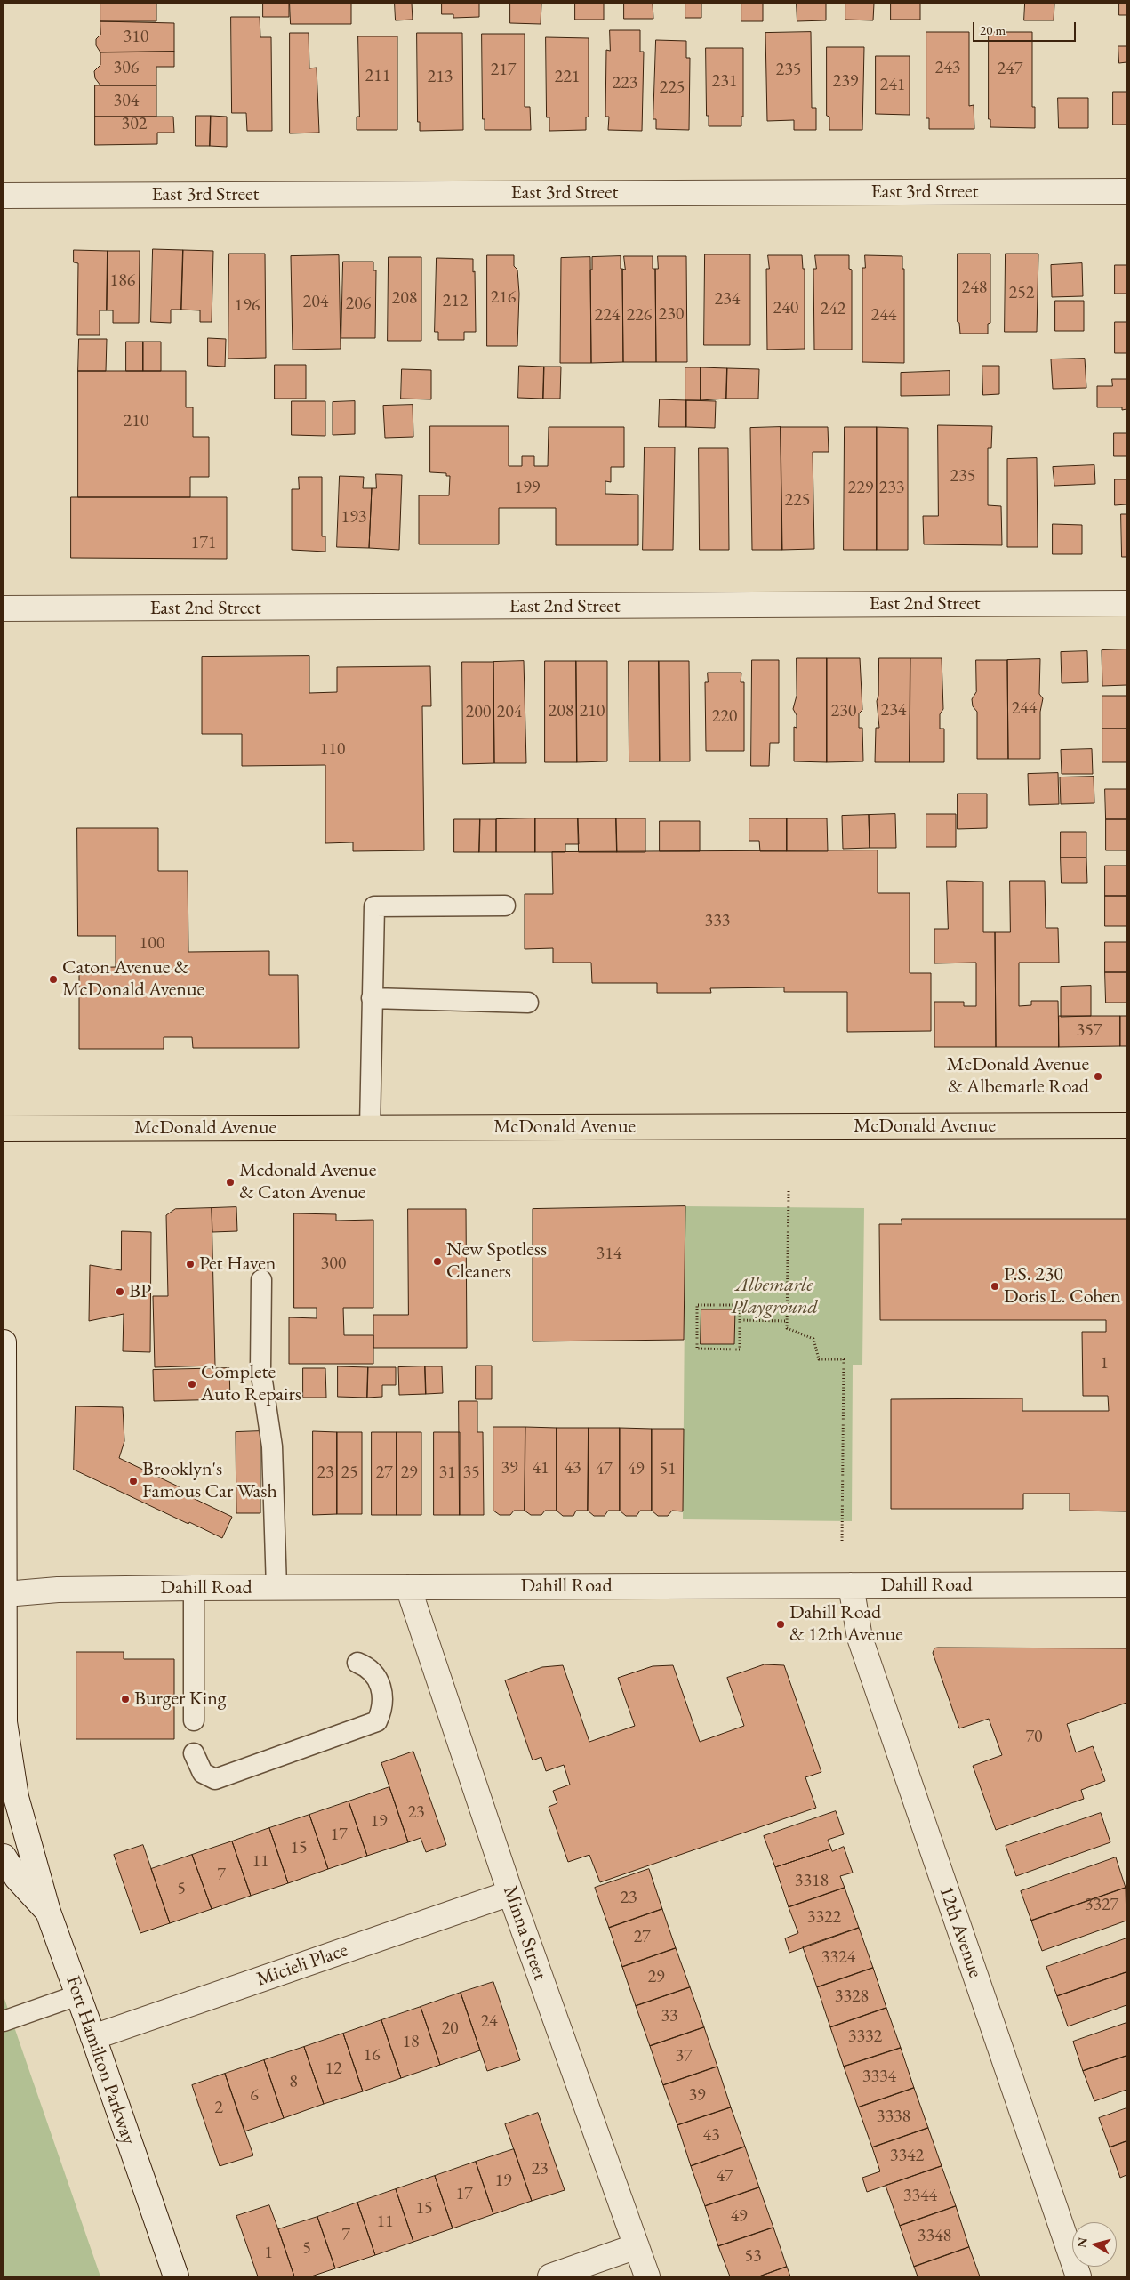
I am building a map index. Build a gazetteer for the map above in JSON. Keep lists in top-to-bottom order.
{
  "streets": {
    "main road": ["McDonald Avenue"],
    "street": [
      "East 3rd Street",
      "East 2nd Street",
      "Dahill Road",
      "12th Avenue",
      "Minna Street",
      "Micieli Place",
      "Fort Hamilton Parkway"
    ]
  },
  "crossings": [
    ["Dahill Road", "12th Avenue"],
    ["Dahill Road", "Minna Street"],
    ["Minna Street", "Micieli Place"],
    ["Micieli Place", "Fort Hamilton Parkway"]
  ],
  "parks": ["Albemarle Playground"],
  "places": [
    "Caton Avenue & McDonald Avenue",
    "McDonald Avenue & Albemarle Road",
    "Mcdonald Avenue & Caton Avenue",
    "New Spotless Cleaners",
    "Pet Haven",
    "P.S. 230 Doris L. Cohen",
    "BP",
    "Complete Auto Repairs",
    "Brooklyn's Famous Car Wash",
    "Dahill Road & 12th Avenue",
    "Burger King"
  ],
  "house_numbers": [
    "310",
    "306",
    "243",
    "247",
    "217",
    "235",
    "211",
    "213",
    "221",
    "231",
    "239",
    "223",
    "241",
    "225",
    "304",
    "302",
    "186",
    "248",
    "252",
    "216",
    "208",
    "234",
    "212",
    "204",
    "206",
    "196",
    "240",
    "242",
    "230",
    "224",
    "226",
    "244",
    "210",
    "235",
    "199",
    "229",
    "233",
    "225",
    "193",
    "171",
    "244",
    "234",
    "208",
    "210",
    "230",
    "200",
    "204",
    "220",
    "110",
    "333",
    "100",
    "357",
    "314",
    "300",
    "1",
    "39",
    "41",
    "43",
    "47",
    "49",
    "51",
    "23",
    "25",
    "27",
    "29",
    "31",
    "35",
    "70",
    "23",
    "19",
    "17",
    "15",
    "11",
    "7",
    "3318",
    "5",
    "23",
    "3327",
    "3322",
    "27",
    "3324",
    "29",
    "3328",
    "33",
    "24",
    "20",
    "3332",
    "18",
    "16",
    "37",
    "12",
    "3334",
    "8",
    "6",
    "39",
    "2",
    "3338",
    "43",
    "3342",
    "23",
    "47",
    "19",
    "17",
    "3344",
    "15",
    "49",
    "11",
    "7",
    "3348",
    "5",
    "1",
    "53"
  ],
  "scale_bar": "20 m",
  "north": "left"
}
